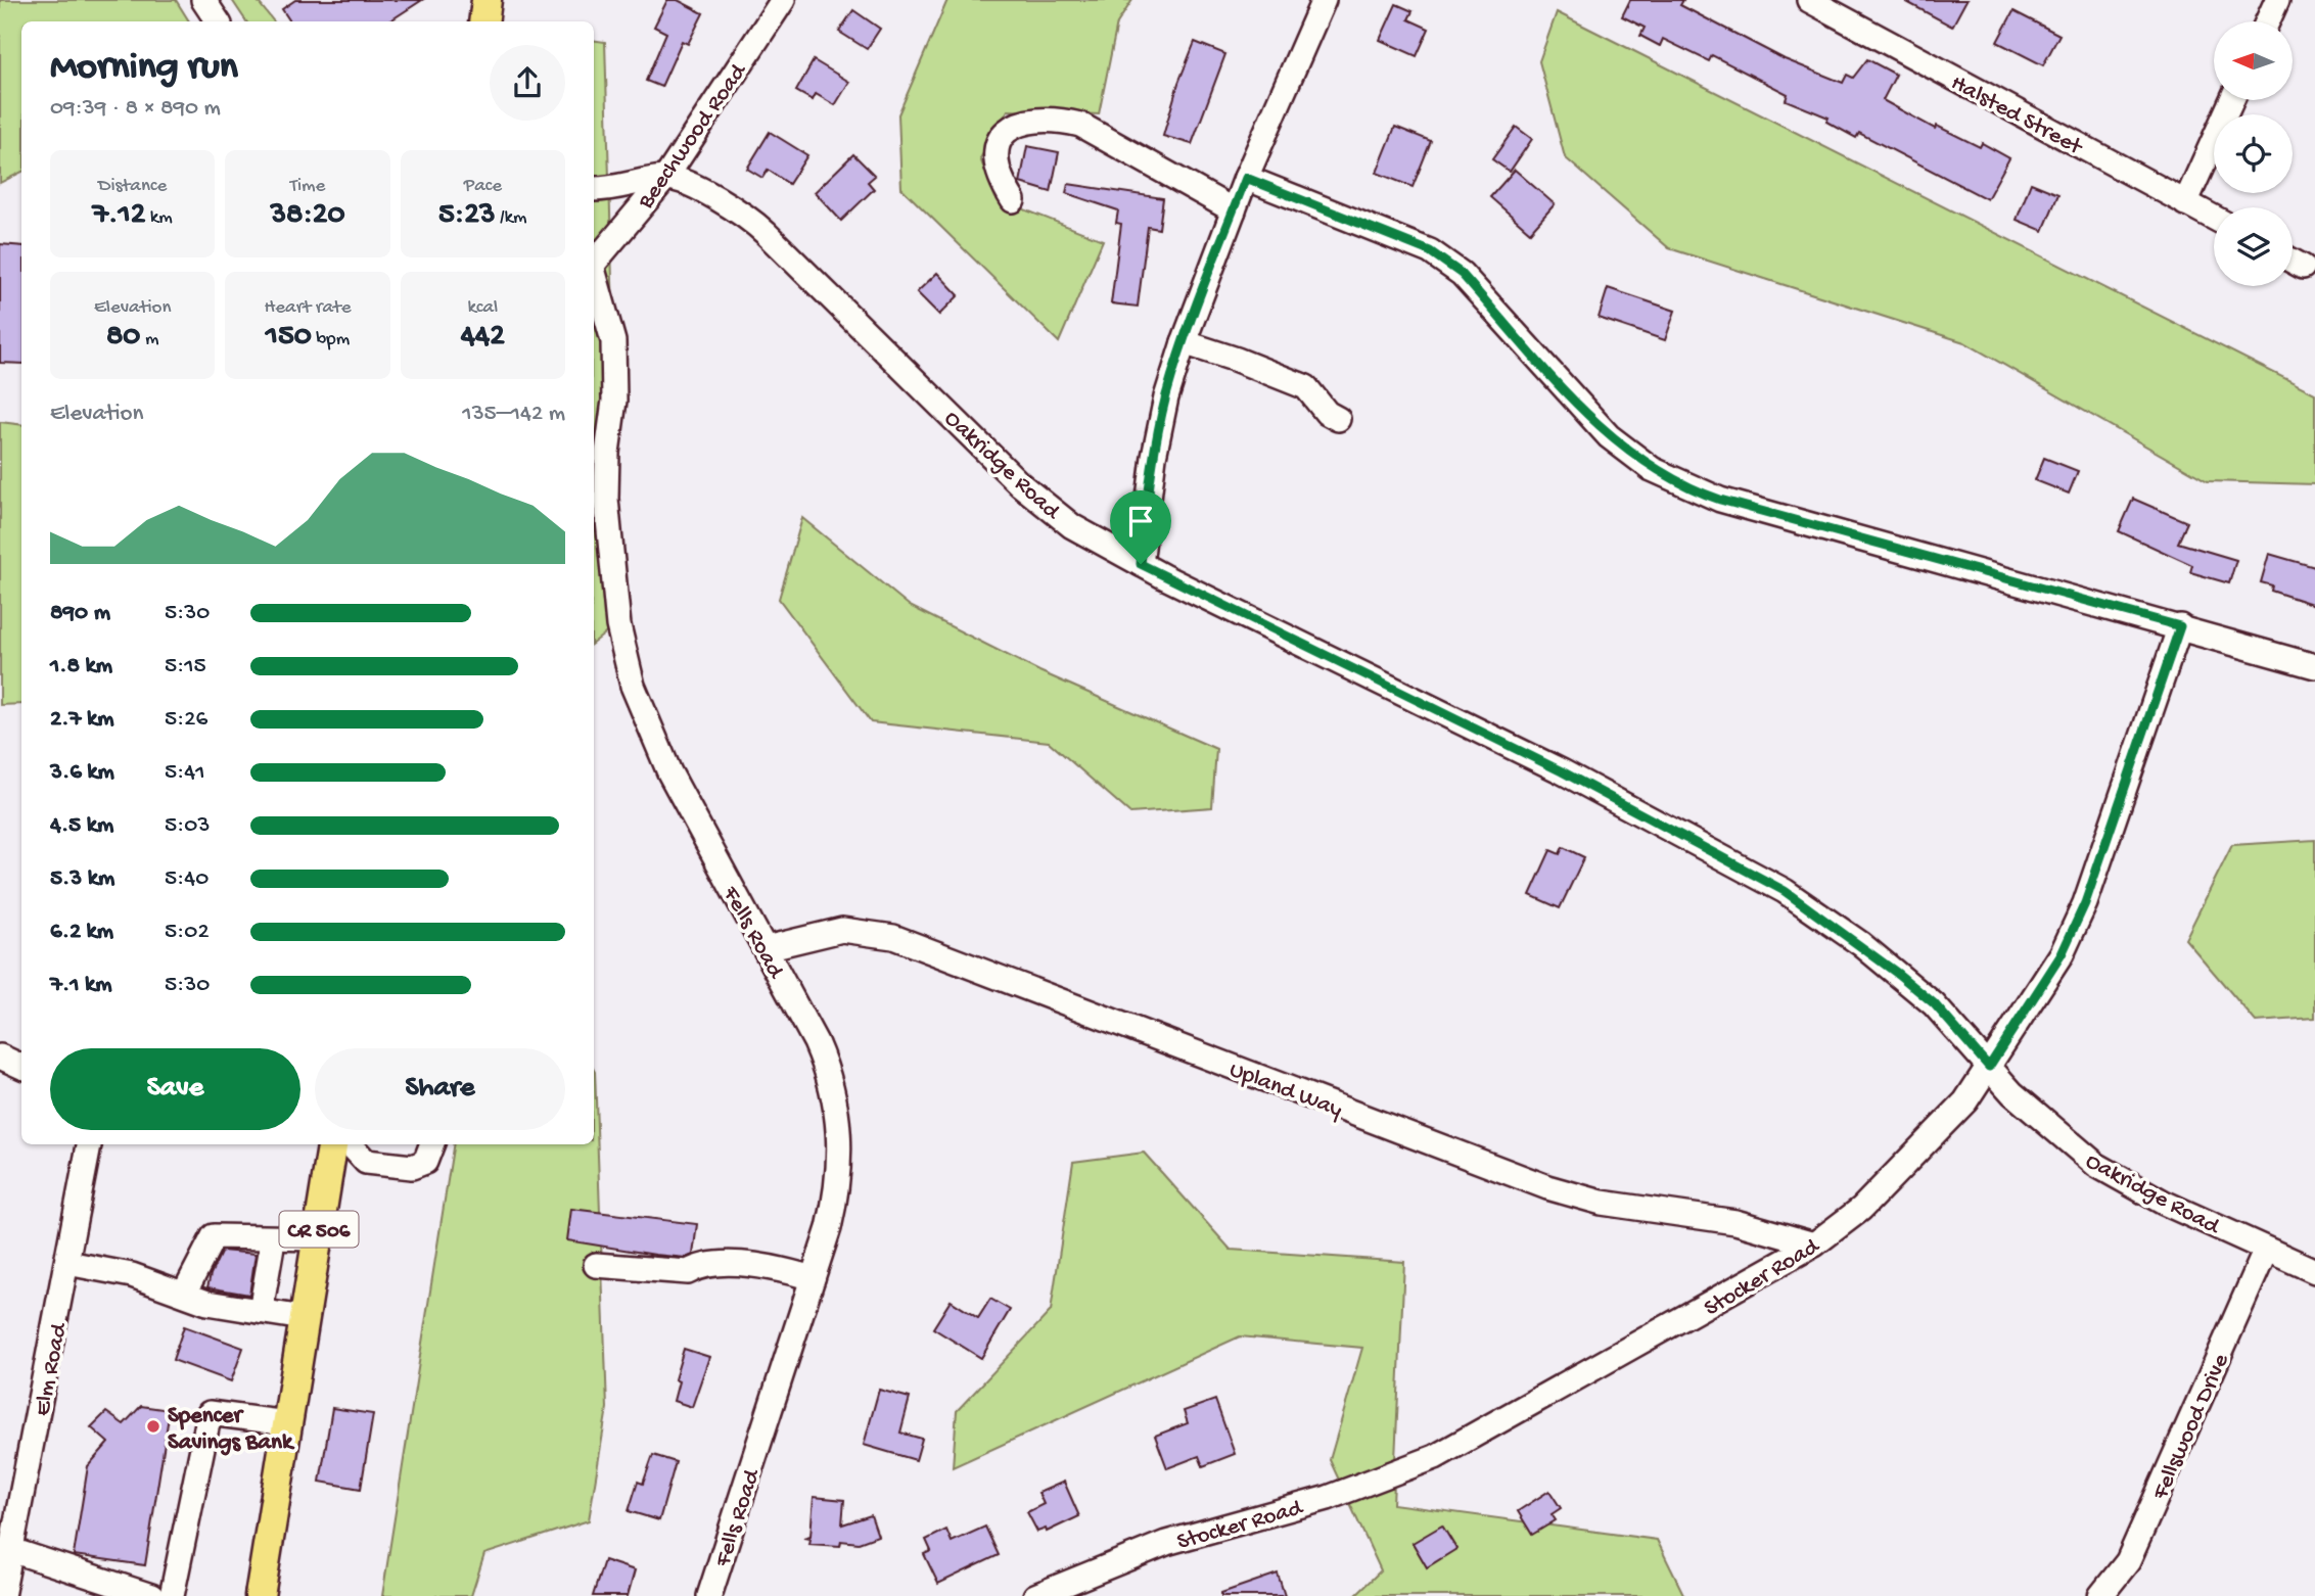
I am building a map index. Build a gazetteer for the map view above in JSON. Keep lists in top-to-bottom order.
{
  "streets": {
    "main road": ["CR 506"],
    "street": [
      "Halsted Street",
      "Beechwood Road",
      "Oakridge Road",
      "Fells Road",
      "Upland Way",
      "Stocker Road",
      "Elm Road",
      "Fellswood Drive"
    ]
  },
  "crossings": [
    ["Beechwood Road", "Oakridge Road"],
    ["Oakridge Road", "Stocker Road"],
    ["Oakridge Road", "Fellswood Drive"],
    ["Fells Road", "Upland Way"],
    ["Upland Way", "Stocker Road"]
  ],
  "places": ["Spencer Savings Bank"],
  "north": "left",
  "page": {
    "heading": ["Morning run", "09:39 · 8 × 890 m"],
    "stats": [
      ["Distance", "7.12 km"],
      ["Time", "38:20"],
      ["Pace", "5:23 /km"],
      ["Elevation", "80 m"],
      ["Heart rate", "150 bpm"],
      ["kcal", "442"]
    ],
    "chart": ["Elevation", "135–142 m"],
    "list": [
      {
        "name": "890 m",
        "note": "5:30"
      },
      {
        "name": "1.8 km",
        "note": "5:15"
      },
      {
        "name": "2.7 km",
        "note": "5:26"
      },
      {
        "name": "3.6 km",
        "note": "5:41"
      },
      {
        "name": "4.5 km",
        "note": "5:03"
      },
      {
        "name": "5.3 km",
        "note": "5:40"
      },
      {
        "name": "6.2 km",
        "note": "5:02"
      },
      {
        "name": "7.1 km",
        "note": "5:30"
      }
    ],
    "buttons": ["Save", "Share"]
  }
}
